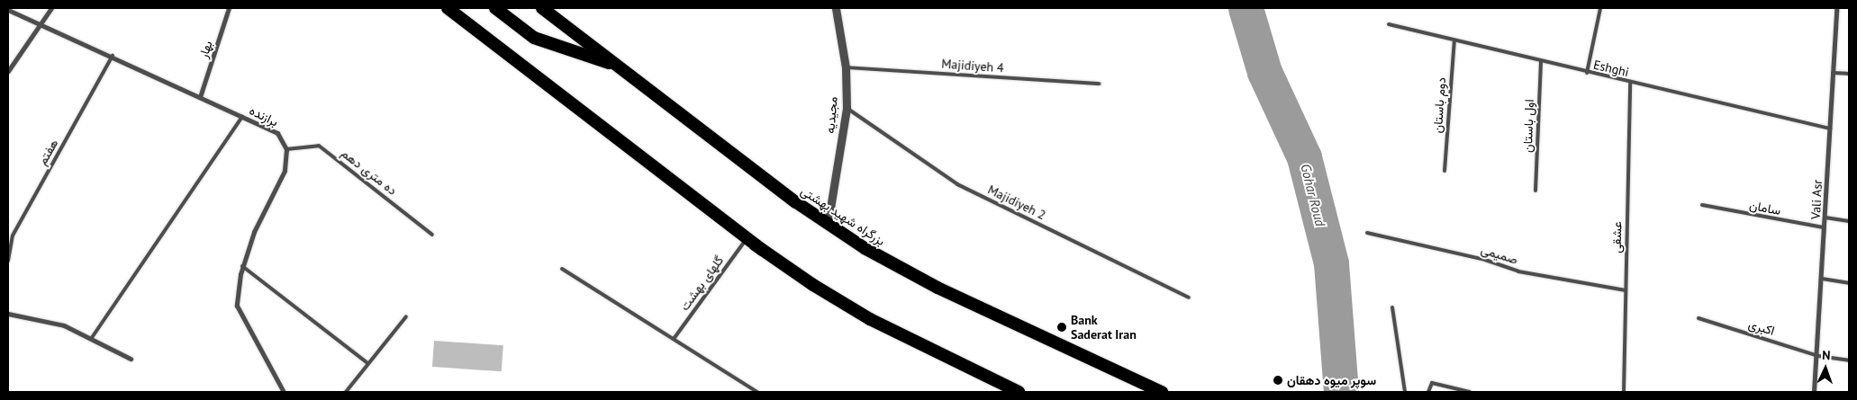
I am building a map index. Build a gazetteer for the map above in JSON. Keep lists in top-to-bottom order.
{
  "streets": {
    "highway": ["بزرگراه شهید بهشتی"],
    "street": [
      "بهار",
      "مجیدیه",
      "برازنده",
      "Vali Asr"
    ],
    "lane": [
      "Majidiyeh 4",
      "Eshghi",
      "دوم باستان",
      "اول باستان",
      "هفتم",
      "ده متری دهم",
      "Majidiyeh 2",
      "سامان",
      "عشقی",
      "صمیمی",
      "گلهای بهشت",
      "اکبری"
    ]
  },
  "crossings": [
    ["بهار", "برازنده"],
    ["Majidiyeh 4", "مجیدیه"],
    ["Eshghi", "دوم باستان"],
    ["Eshghi", "اول باستان"],
    ["Eshghi", "Vali Asr"],
    ["Eshghi", "عشقی"],
    ["مجیدیه", "Majidiyeh 2"],
    ["مجیدیه", "بزرگراه شهید بهشتی"],
    ["برازنده", "هفتم"],
    ["برازنده", "ده متری دهم"],
    ["Vali Asr", "سامان"],
    ["Vali Asr", "اکبری"],
    ["عشقی", "صمیمی"]
  ],
  "water": ["Gohar Roud"],
  "places": ["Bank Saderat Iran", "سوپر میوه دهقان"],
  "north": "top"
}
